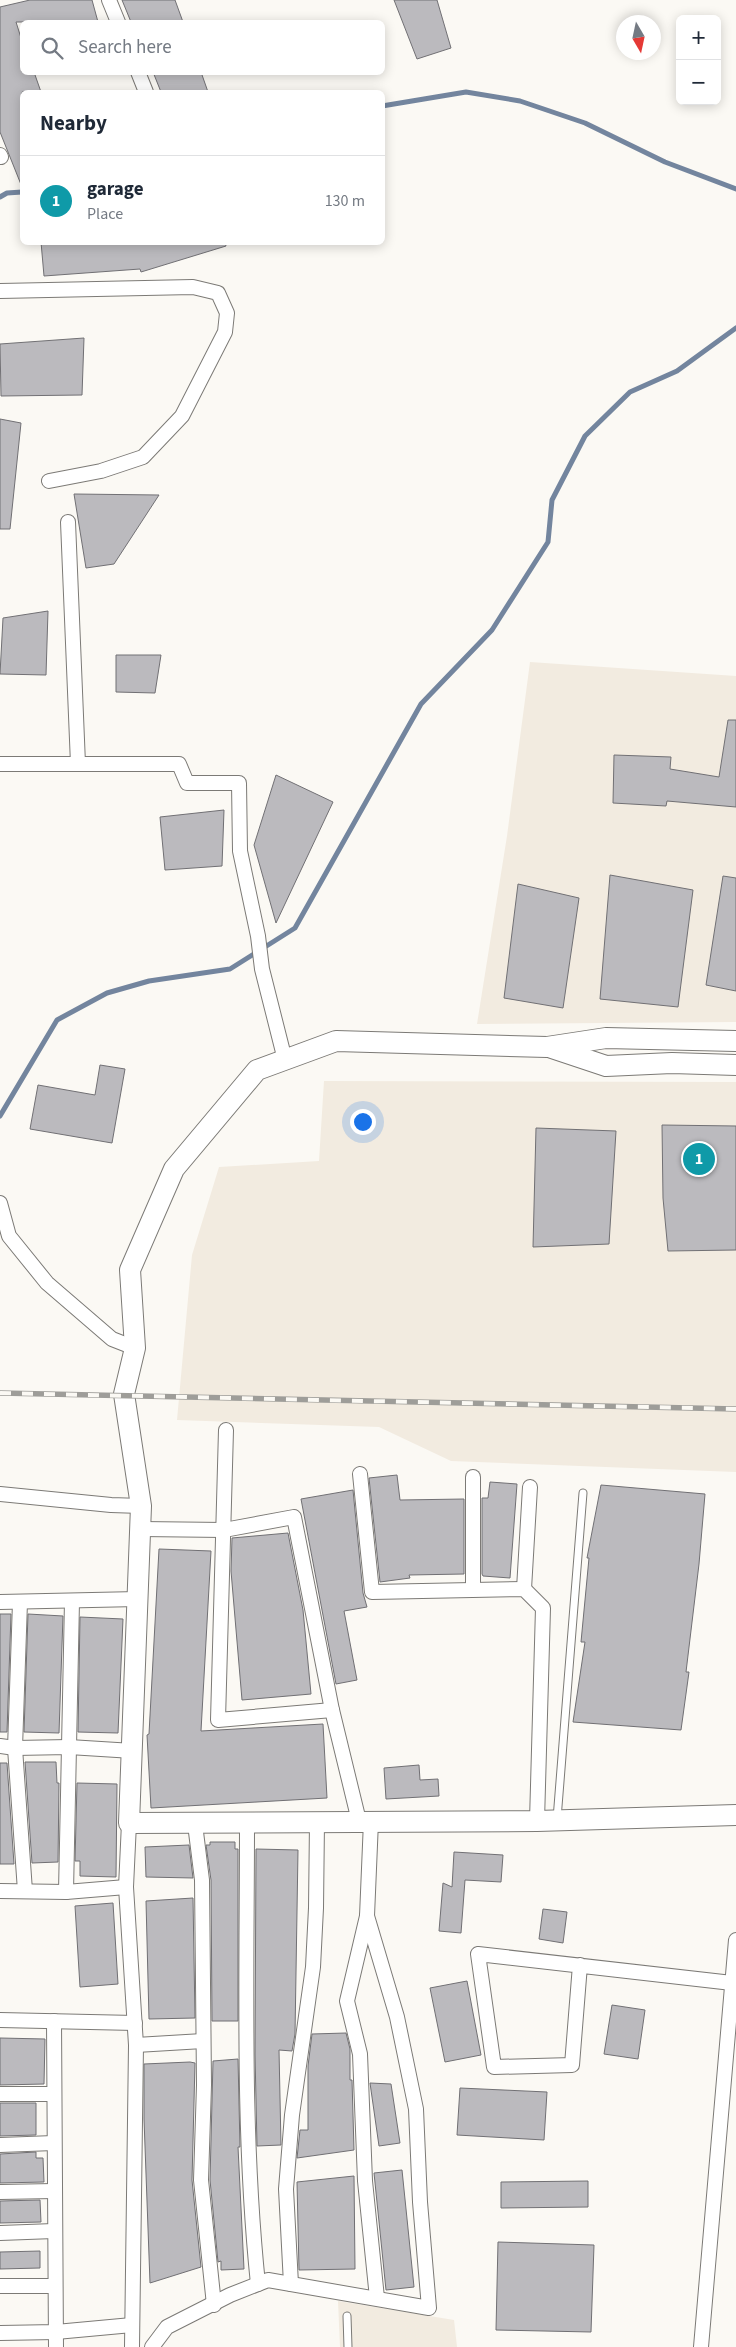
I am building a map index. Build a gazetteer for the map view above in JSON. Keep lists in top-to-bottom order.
{
  "north": "bottom",
  "page": {
    "map_buttons": ["+", "−"],
    "search": "Search here",
    "heading": "Nearby",
    "list": [
      {
        "mark": "1",
        "name": "garage",
        "note": "Place",
        "value": "130 m"
      }
    ],
    "pins": "1"
  }
}
